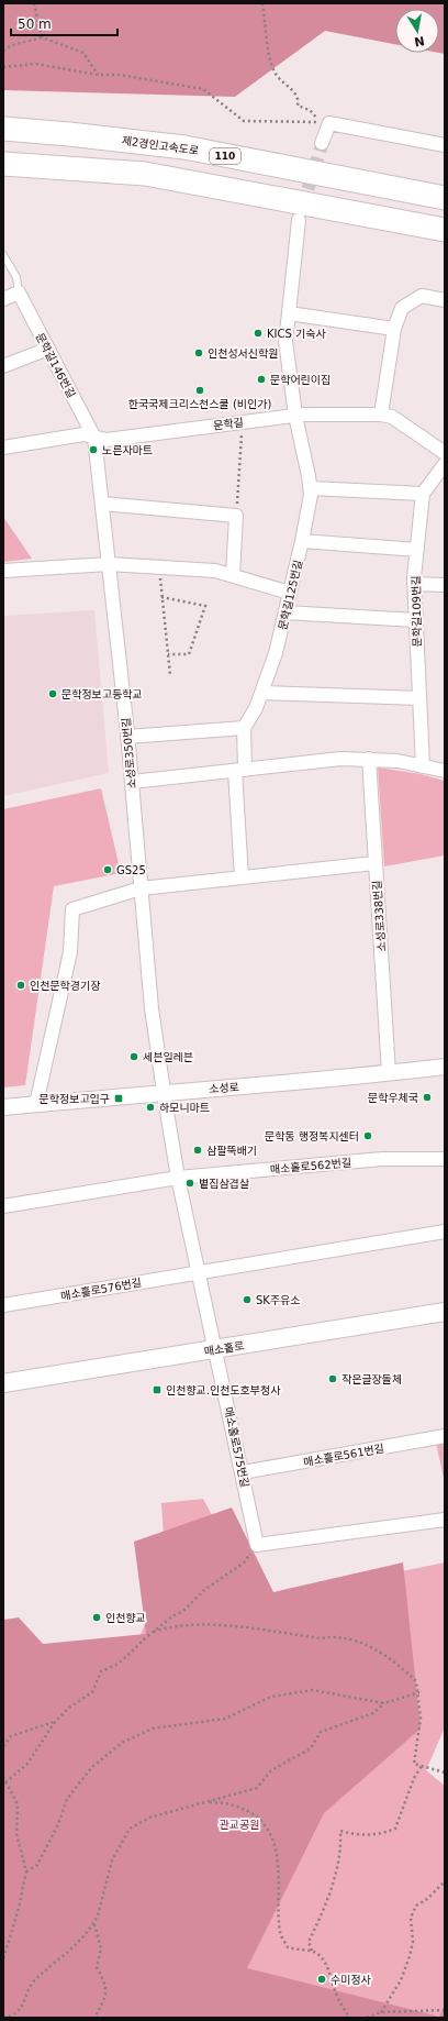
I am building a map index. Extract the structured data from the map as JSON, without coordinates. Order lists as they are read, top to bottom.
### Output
{
  "streets": {
    "highway": ["제2경인고속도로", "110"],
    "main road": ["매소홀로"],
    "street": [
      "문학길146번길",
      "문학길",
      "문학길125번길",
      "문학길109번길",
      "소성로350번길",
      "소성로338번길",
      "소성로",
      "매소홀로562번길",
      "매소홀로576번길",
      "매소홀로575번길",
      "매소홀로561번길"
    ]
  },
  "crossings": [
    ["문학길146번길", "문학길"],
    ["문학길146번길", "소성로350번길"],
    ["문학길", "문학길125번길"],
    ["문학길", "소성로350번길"],
    ["소성로350번길", "소성로"],
    ["소성로338번길", "소성로"],
    ["매소홀로", "매소홀로575번길"],
    ["매소홀로575번길", "매소홀로561번길"]
  ],
  "parks": ["관교공원"],
  "places": {
    "other": [
      "KICS 기숙사",
      "인천성서신학원",
      "문학어린이집",
      "한국국제크리스천스쿨 (비인가)",
      "노른자마트",
      "문학정보고등학교",
      "GS25",
      "인천문학경기장",
      "세븐일레븐",
      "문학우체국",
      "하모니마트",
      "문학동 행정복지센터",
      "삼팔뚝배기",
      "볕집삼겹살",
      "SK주유소",
      "작은글장돌체",
      "인천향교",
      "수미정사"
    ],
    "transit": ["문학정보고입구", "인천향교.인천도호부청사"]
  },
  "scale_bar": "50 m",
  "north": "bottom"
}
